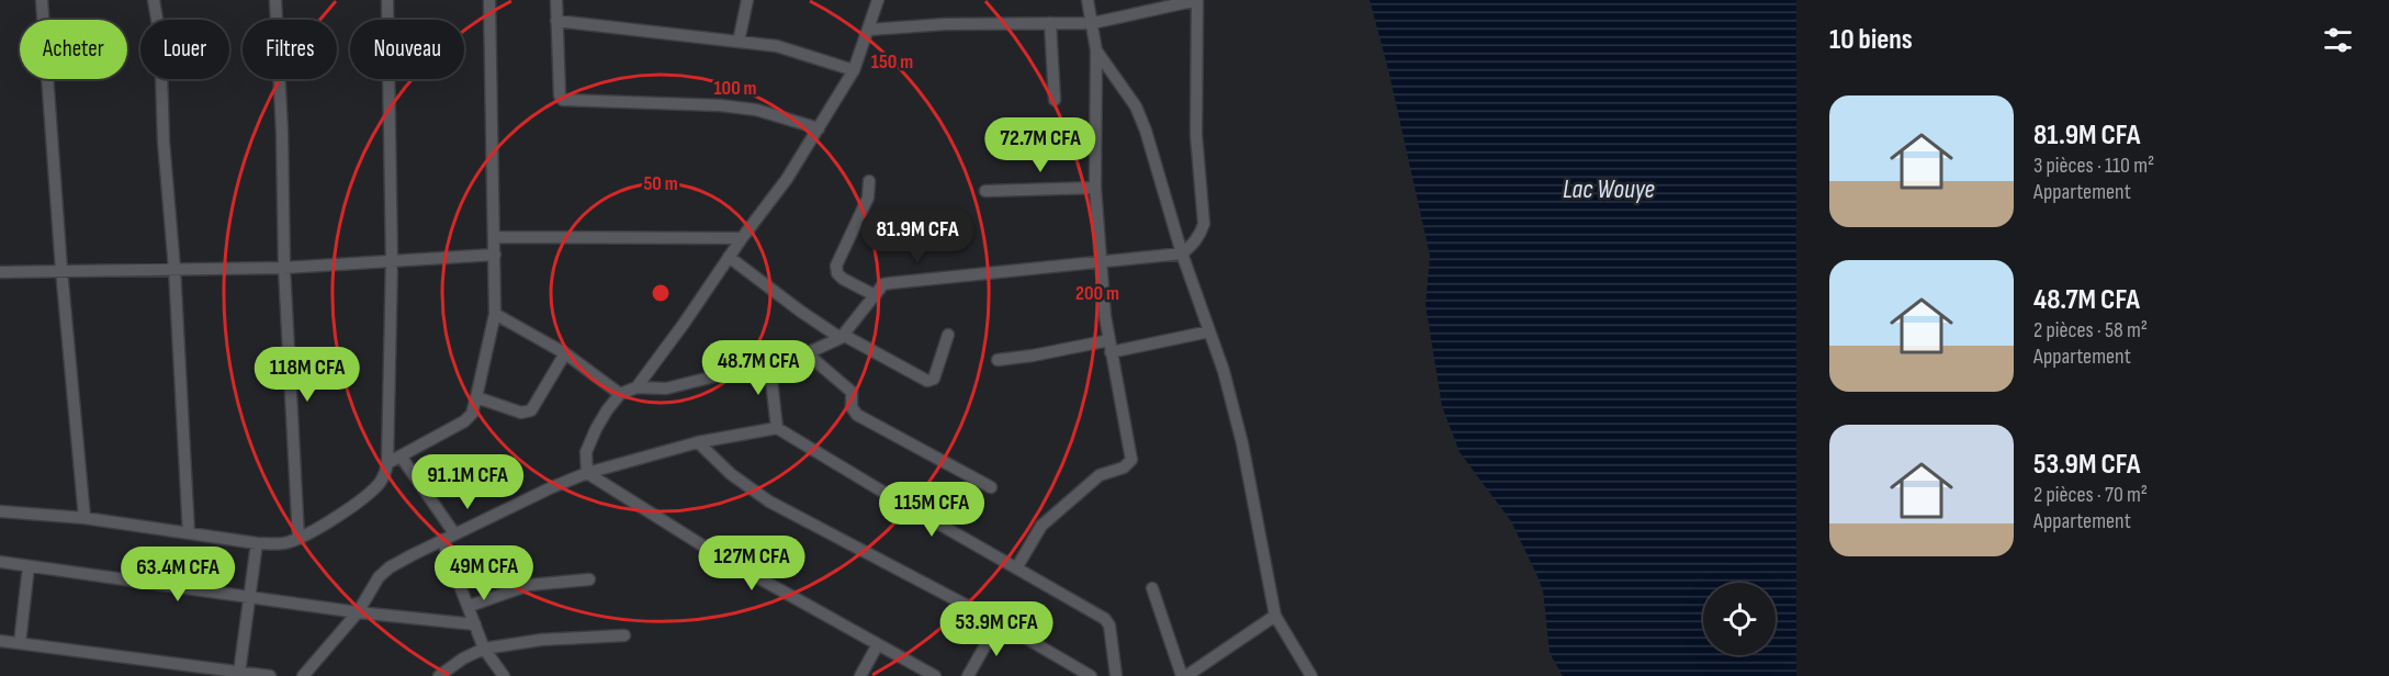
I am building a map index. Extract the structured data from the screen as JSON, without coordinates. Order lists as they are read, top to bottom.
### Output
{
  "water": ["Lac Wouye"],
  "page": {
    "heading": "10 biens",
    "chip": [
      "Acheter",
      "Louer",
      "Filtres",
      "Nouveau"
    ],
    "list": [
      {
        "name": "81.9M CFA",
        "note": "3 pièces · 110 m² · Appartement"
      },
      {
        "name": "48.7M CFA",
        "note": "2 pièces · 58 m² · Appartement"
      },
      {
        "name": "53.9M CFA",
        "note": "2 pièces · 70 m² · Appartement"
      }
    ],
    "price": [
      "72.7M CFA",
      "81.9M CFA",
      "48.7M CFA",
      "118M CFA",
      "91.1M CFA",
      "115M CFA",
      "127M CFA",
      "49M CFA",
      "63.4M CFA",
      "53.9M CFA"
    ]
  },
  "rings": [
    "150 m",
    "100 m",
    "50 m",
    "200 m"
  ]
}
